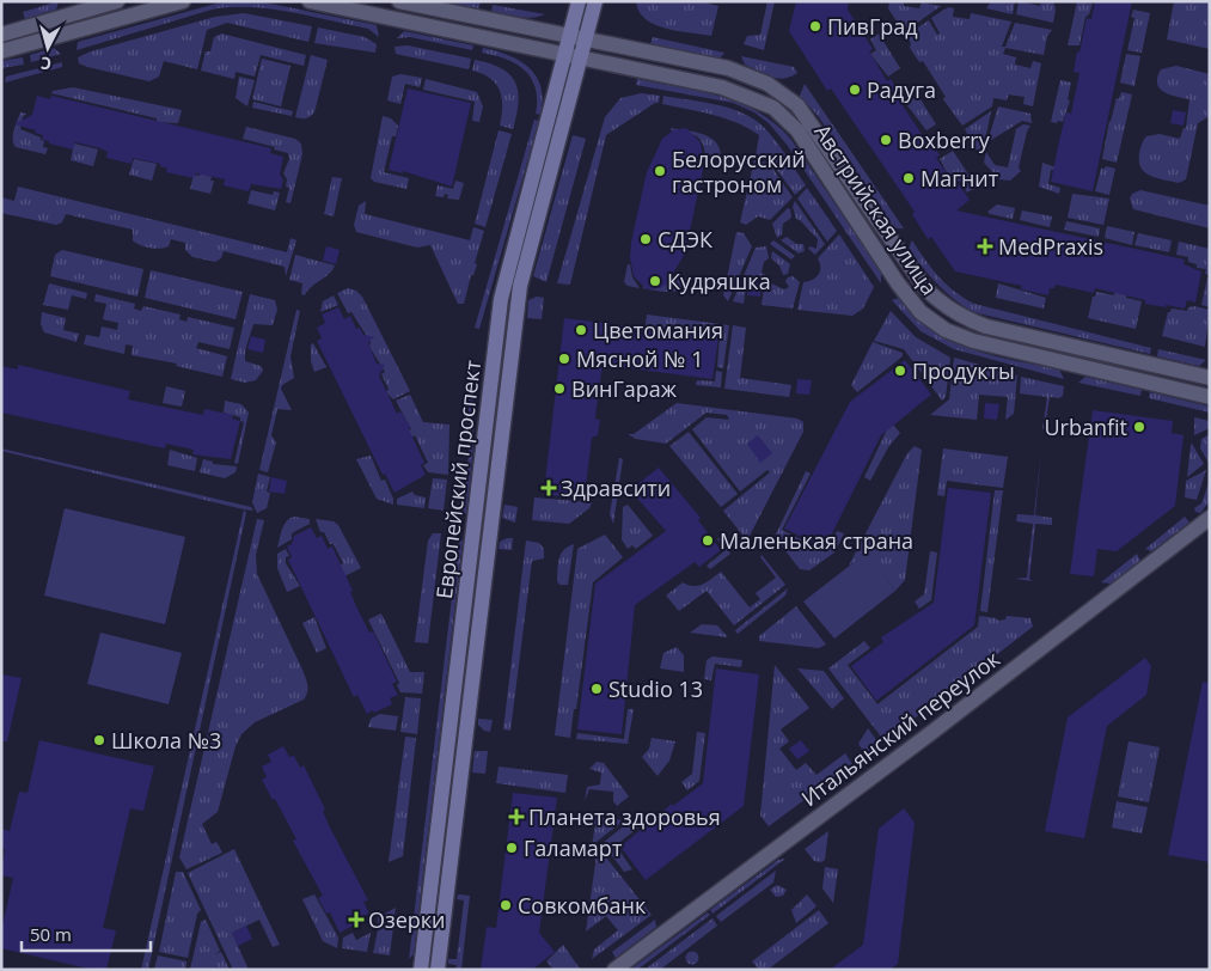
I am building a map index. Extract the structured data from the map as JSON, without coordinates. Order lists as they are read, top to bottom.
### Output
{
  "streets": {
    "street": ["Австрийская улица", "Европейский проспект", "Итальянский переулок"]
  },
  "crossings": [
    ["Австрийская улица", "Европейский проспект"]
  ],
  "places": {
    "other": [
      "ПивГрад",
      "Радуга",
      "Boxberry",
      "Белорусский гастроном",
      "Магнит",
      "СДЭК",
      "Кудряшка",
      "Цветомания",
      "Мясной № 1",
      "Продукты",
      "ВинГараж",
      "Urbanfit",
      "Маленькая страна",
      "Studio 13",
      "Школа №3",
      "Галамарт",
      "Совкомбанк"
    ],
    "health": [
      "MedPraxis",
      "Здравсити",
      "Планета здоровья",
      "Озерки"
    ]
  },
  "scale_bar": "50 m",
  "north": "bottom"
}
